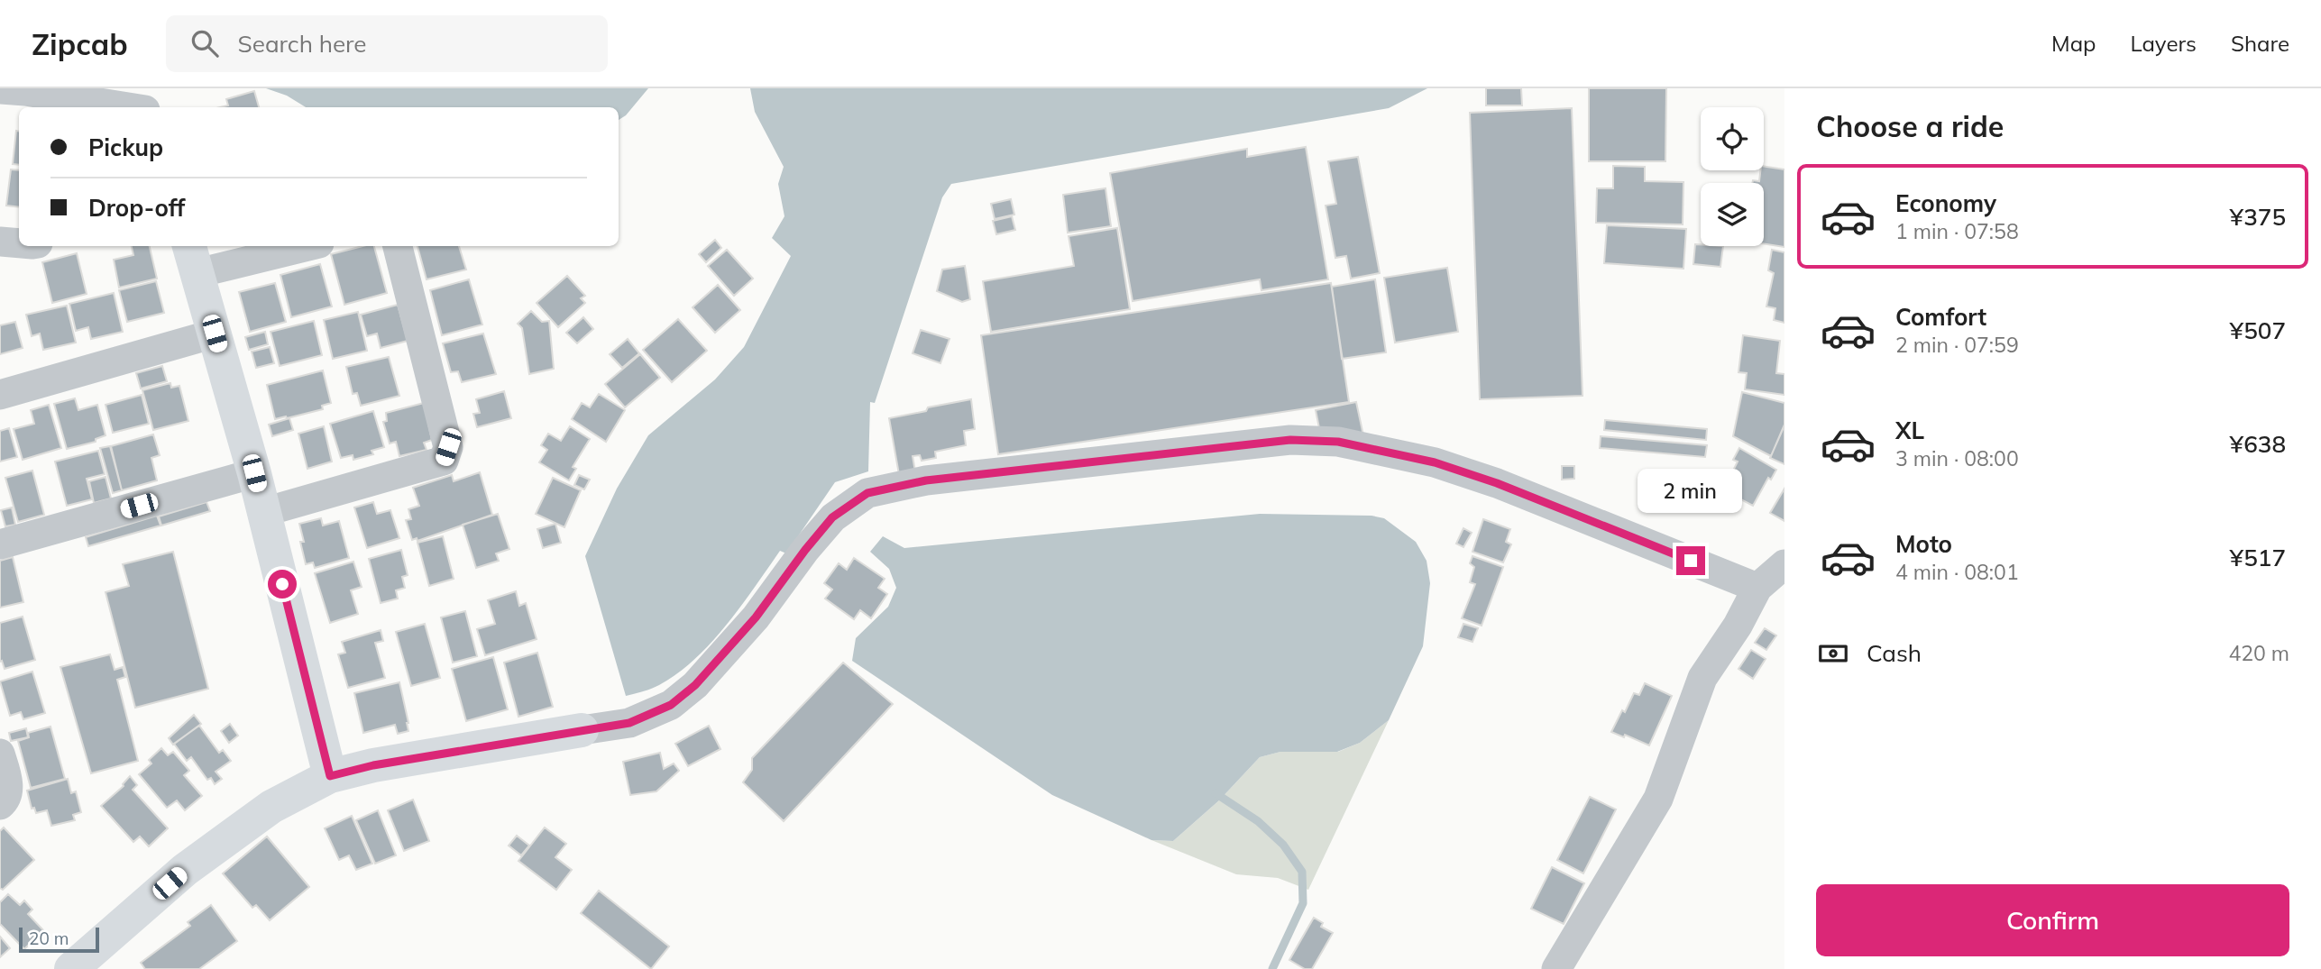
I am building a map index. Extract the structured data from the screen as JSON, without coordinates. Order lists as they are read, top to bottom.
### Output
{
  "scale_bar": "20 m",
  "page": {
    "header": "Zipcab",
    "search": "Search here",
    "nav": ["Map", "Layers", "Share"],
    "heading": "Choose a ride",
    "banner": ["Pickup", "Drop-off"],
    "list": [
      {
        "name": "Economy",
        "note": "1 min · 07:58",
        "value": "¥375"
      },
      {
        "name": "Comfort",
        "note": "2 min · 07:59",
        "value": "¥507"
      },
      {
        "name": "XL",
        "note": "3 min · 08:00",
        "value": "¥638"
      },
      {
        "name": "Moto",
        "note": "4 min · 08:01",
        "value": "¥517"
      }
    ],
    "bubble": "2 min",
    "pay": ["Cash", "420 m"],
    "buttons": "Confirm",
    "scale": "20 m"
  }
}
